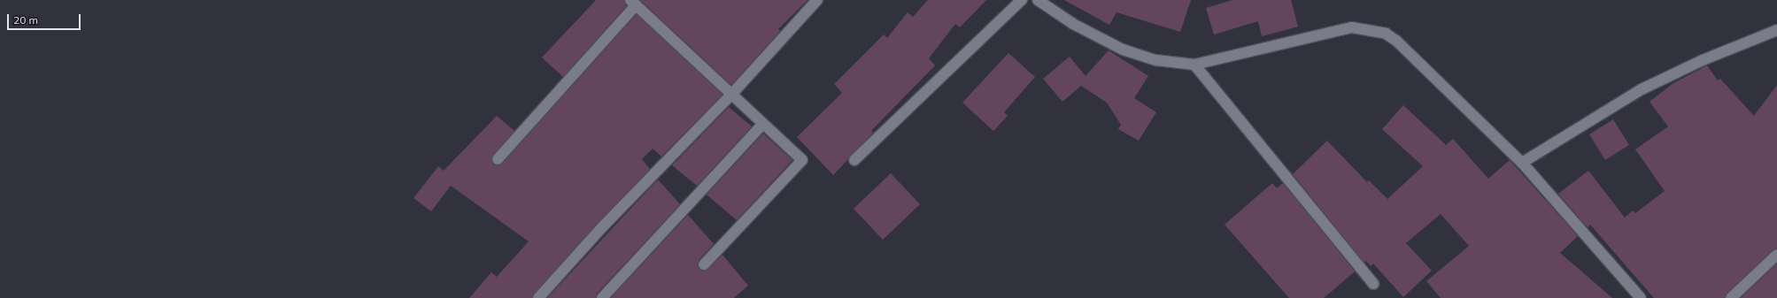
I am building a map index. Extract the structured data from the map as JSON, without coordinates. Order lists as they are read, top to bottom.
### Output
{
  "scale_bar": "20 m"
}
